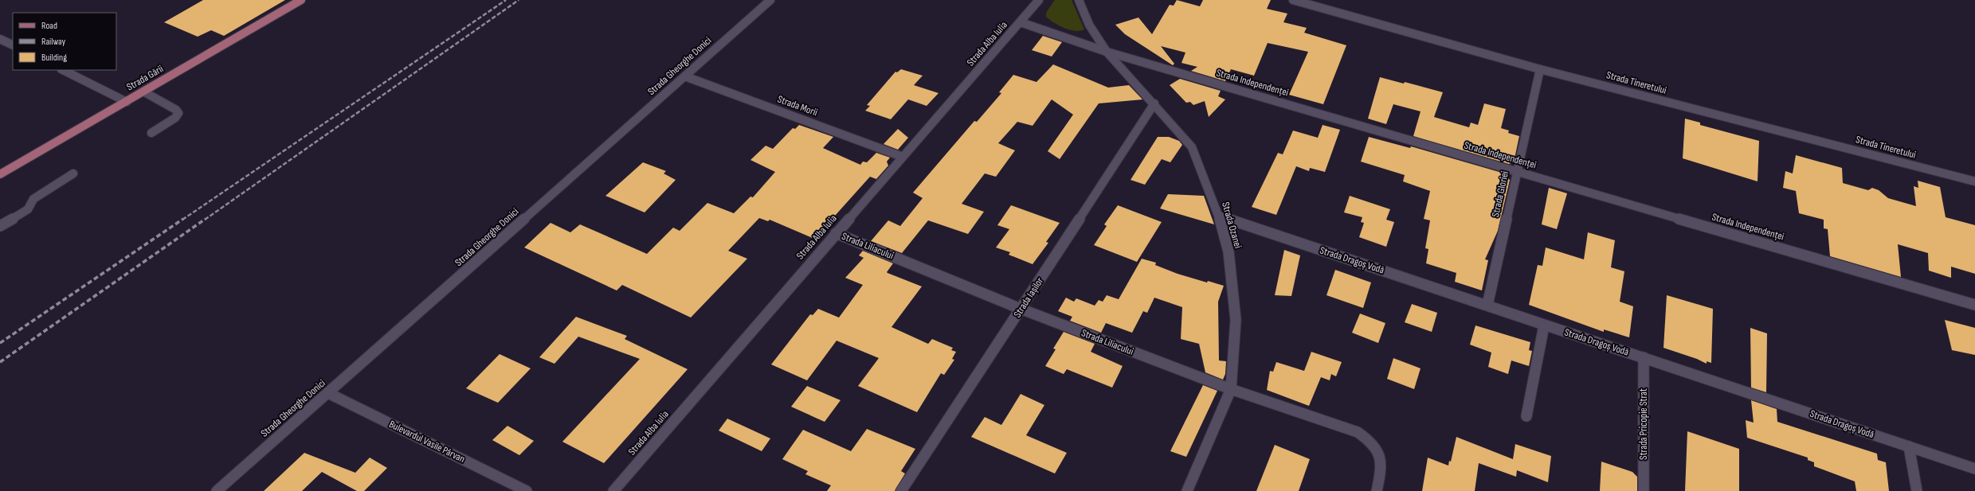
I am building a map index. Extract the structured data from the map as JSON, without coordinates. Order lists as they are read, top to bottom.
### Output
{
  "streets": {
    "main road": ["Strada Gării"],
    "street": [
      "Strada Alba Iulia",
      "Strada Gheorghe Donici",
      "Strada Independenței",
      "Strada Tineretului",
      "Strada Morii",
      "Strada Gloriei",
      "Strada Ozanei",
      "Strada Liliacului",
      "Strada Dragoș Vodă",
      "Strada Iașilor",
      "Strada Pricopie Strat",
      "Bulevardul Vasile Pârvan"
    ]
  },
  "crossings": [
    ["Strada Alba Iulia", "Strada Independenței"],
    ["Strada Alba Iulia", "Strada Morii"],
    ["Strada Alba Iulia", "Strada Liliacului"],
    ["Strada Gheorghe Donici", "Strada Morii"],
    ["Strada Gheorghe Donici", "Bulevardul Vasile Pârvan"],
    ["Strada Independenței", "Strada Gloriei"],
    ["Strada Independenței", "Strada Ozanei"],
    ["Strada Tineretului", "Strada Gloriei"],
    ["Strada Gloriei", "Strada Dragoș Vodă"],
    ["Strada Ozanei", "Strada Liliacului"],
    ["Strada Ozanei", "Strada Dragoș Vodă"],
    ["Strada Ozanei", "Strada Iașilor"],
    ["Strada Liliacului", "Strada Iașilor"],
    ["Strada Dragoș Vodă", "Strada Pricopie Strat"]
  ],
  "legend": ["Road", "Railway", "Building"]
}
